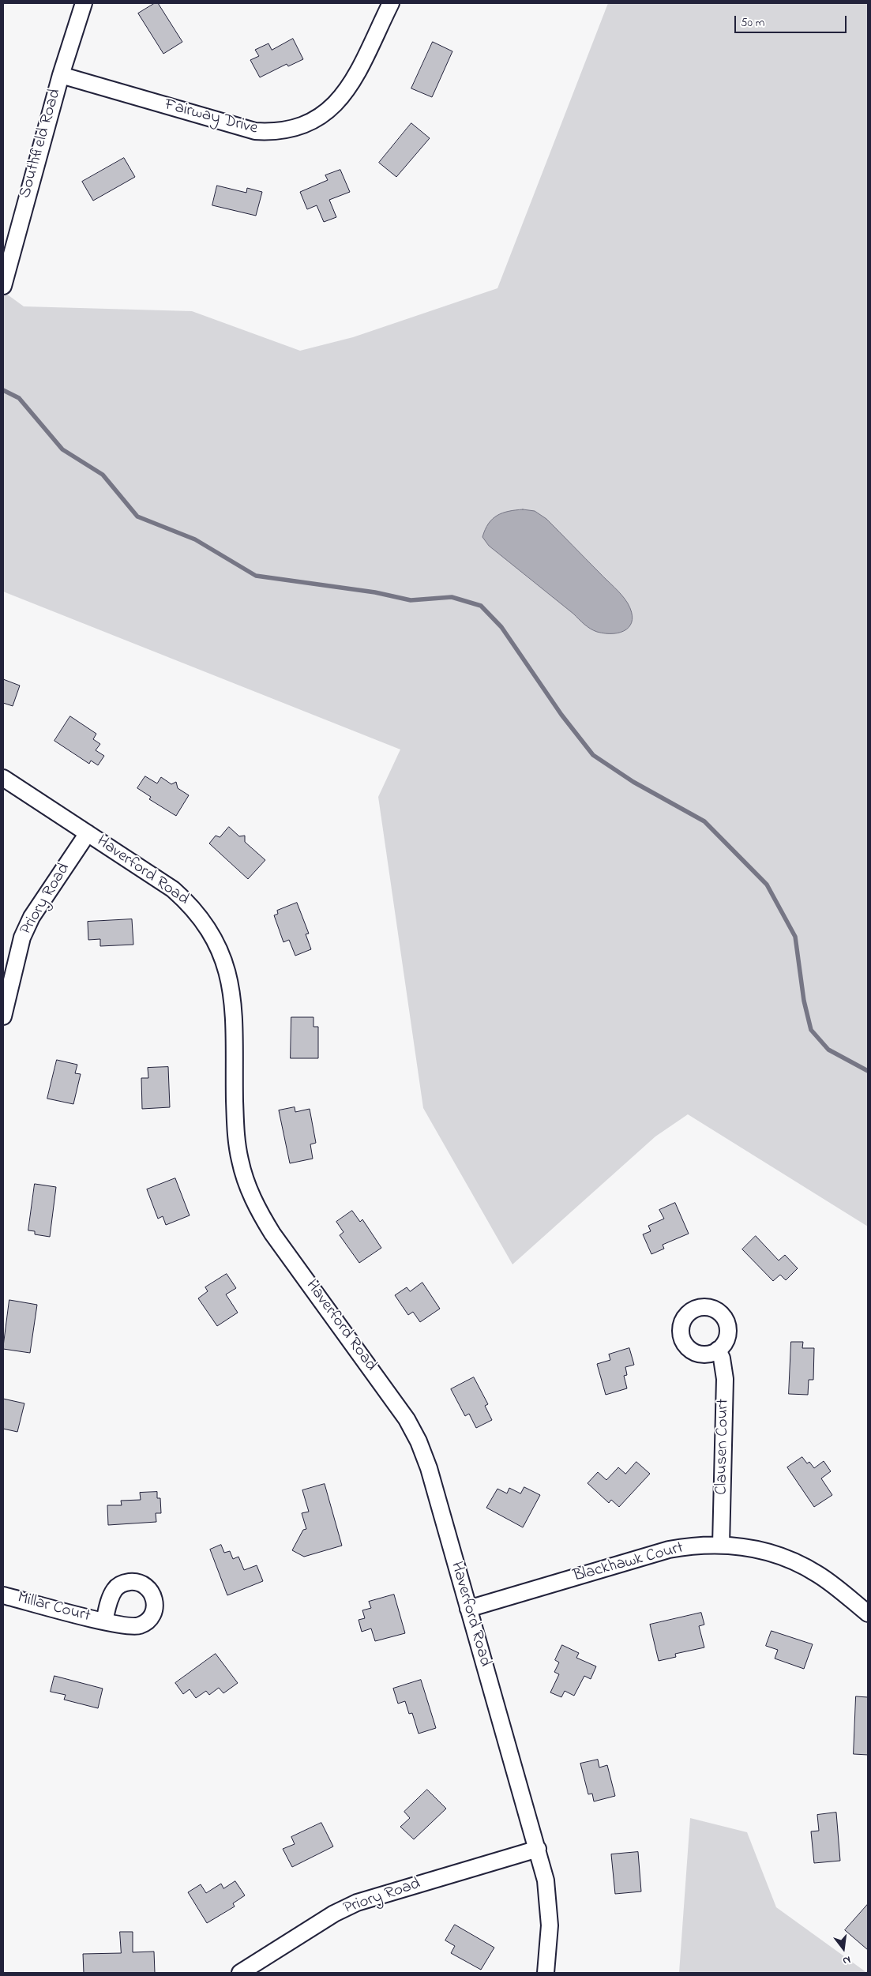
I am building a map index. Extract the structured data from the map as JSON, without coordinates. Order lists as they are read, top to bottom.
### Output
{
  "streets": {
    "street": [
      "Fairway Drive",
      "Southfield Road",
      "Haverford Road",
      "Priory Road",
      "Clausen Court",
      "Blackhawk Court",
      "Millar Court"
    ]
  },
  "crossings": [
    ["Fairway Drive", "Southfield Road"],
    ["Haverford Road", "Priory Road"],
    ["Haverford Road", "Blackhawk Court"],
    ["Clausen Court", "Blackhawk Court"]
  ],
  "scale_bar": "50 m",
  "north": "bottom"
}
